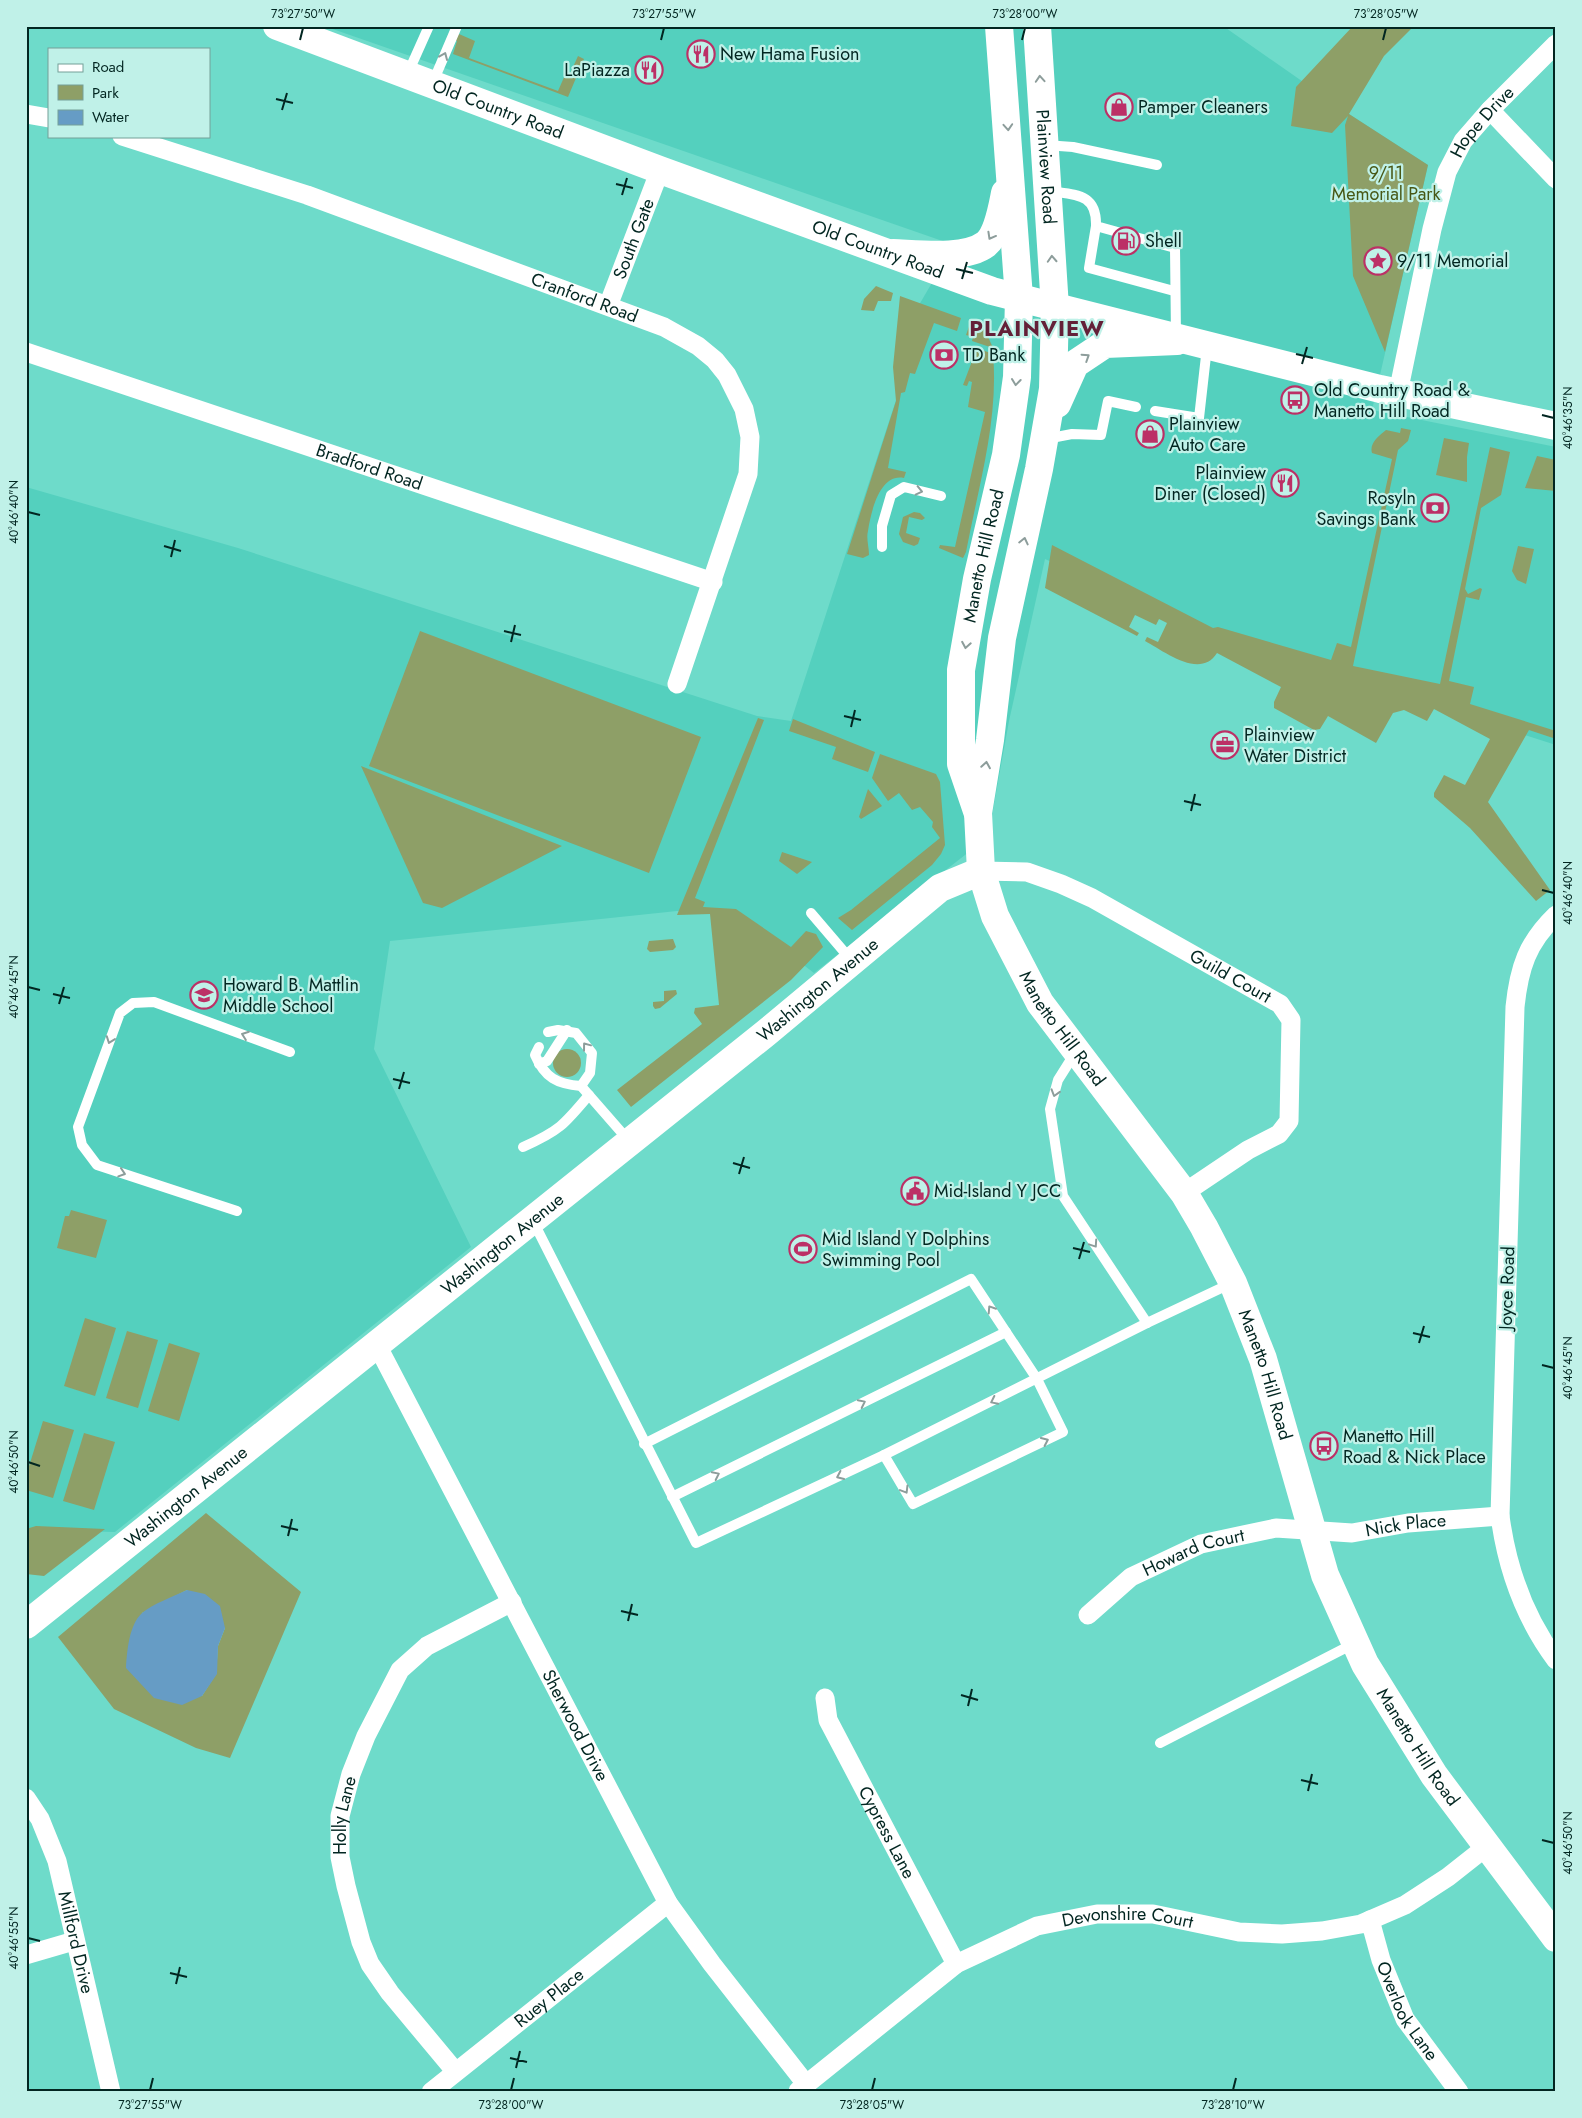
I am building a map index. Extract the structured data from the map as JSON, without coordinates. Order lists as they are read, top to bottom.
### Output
{
  "streets": {
    "main road": [
      "Old Country Road",
      "Plainview Road",
      "Manetto Hill Road",
      "Washington Avenue"
    ],
    "street": [
      "Hope Drive",
      "South Gate",
      "Cranford Road",
      "Bradford Road",
      "Guild Court",
      "Joyce Road",
      "Nick Place",
      "Howard Court",
      "Sherwood Drive",
      "Holly Lane",
      "Cypress Lane",
      "Devonshire Court",
      "Millford Drive",
      "Ruey Place",
      "Overlook Lane"
    ]
  },
  "crossings": [
    ["Old Country Road", "Hope Drive"],
    ["Old Country Road", "Plainview Road"],
    ["Old Country Road", "South Gate"],
    ["Old Country Road", "Manetto Hill Road"],
    ["Plainview Road", "Manetto Hill Road"],
    ["South Gate", "Cranford Road"],
    ["Cranford Road", "Bradford Road"],
    ["Manetto Hill Road", "Guild Court"],
    ["Manetto Hill Road", "Washington Avenue"],
    ["Manetto Hill Road", "Nick Place"],
    ["Manetto Hill Road", "Howard Court"],
    ["Manetto Hill Road", "Devonshire Court"],
    ["Guild Court", "Washington Avenue"],
    ["Washington Avenue", "Sherwood Drive"],
    ["Joyce Road", "Nick Place"],
    ["Nick Place", "Howard Court"],
    ["Sherwood Drive", "Holly Lane"],
    ["Sherwood Drive", "Devonshire Court"],
    ["Sherwood Drive", "Ruey Place"],
    ["Holly Lane", "Ruey Place"],
    ["Cypress Lane", "Devonshire Court"],
    ["Devonshire Court", "Overlook Lane"]
  ],
  "districts": ["PLAINVIEW"],
  "parks": ["9/11 Memorial Park"],
  "places": {
    "restaurant": ["New Hama Fusion", "LaPiazza", "Plainview Diner (Closed)"],
    "shop": ["Pamper Cleaners", "Plainview Auto Care"],
    "fuel station": ["Shell"],
    "place": ["9/11 Memorial"],
    "bank": ["TD Bank", "Rosyln Savings Bank"],
    "bus stop": ["Old Country Road & Manetto Hill Road", "Manetto Hill Road & Nick Place"],
    "office": ["Plainview Water District"],
    "school or university": ["Howard B. Mattlin Middle School"],
    "public building": ["Mid-Island Y JCC"],
    "sports": ["Mid Island Y Dolphins Swimming Pool"]
  },
  "legend": ["Road", "Park", "Water"],
  "coordinates": [
    "73°27'50\"W",
    "73°27'55\"W",
    "73°28'00\"W",
    "73°28'05\"W",
    "40°46'35\"N",
    "40°46'40\"N",
    "40°46'45\"N",
    "40°46'50\"N",
    "40°46'55\"N",
    "73°28'10\"W"
  ]
}
